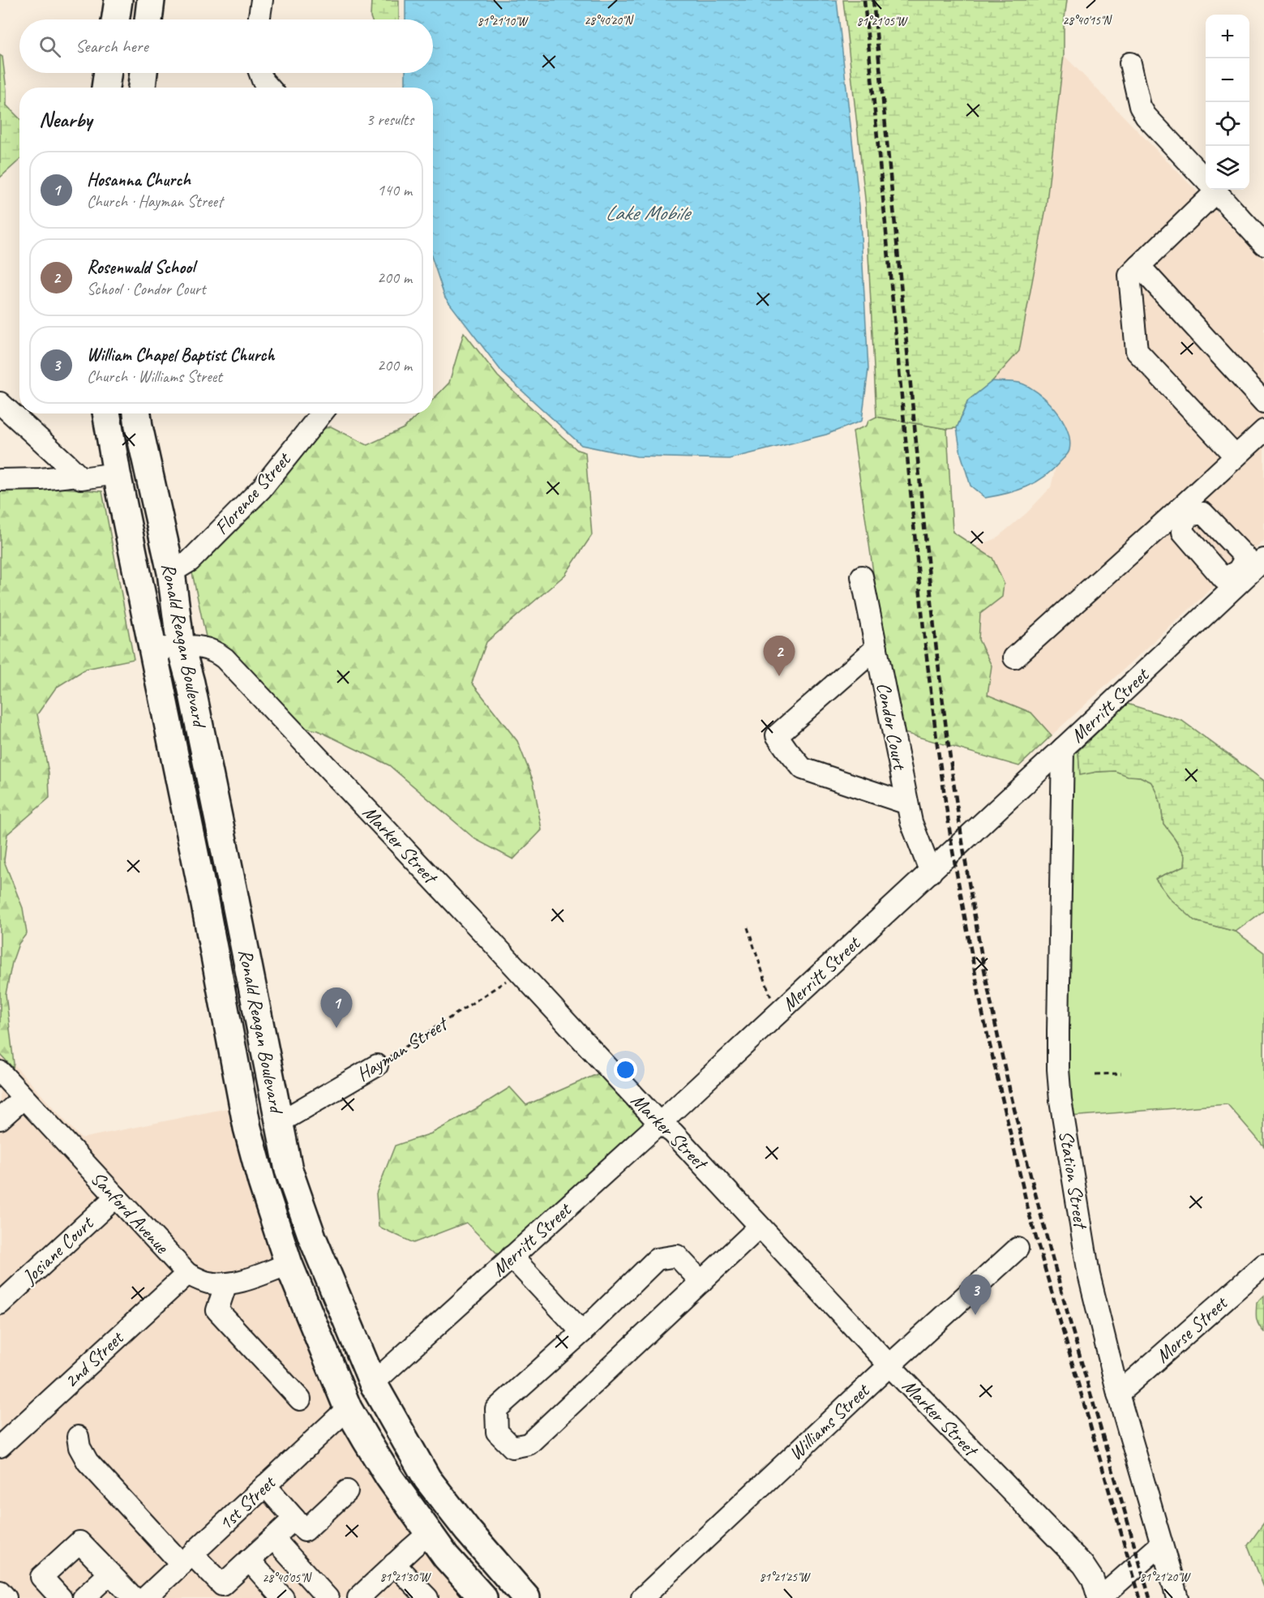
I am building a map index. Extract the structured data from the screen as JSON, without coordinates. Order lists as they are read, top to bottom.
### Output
{
  "streets": {
    "main road": ["Ronald Reagan Boulevard"],
    "street": [
      "Florence Street",
      "Merritt Street",
      "Condor Court",
      "Marker Street",
      "Hayman Street",
      "Station Street",
      "Sanford Avenue",
      "Josiane Court",
      "Morse Street",
      "2nd Street",
      "Williams Street",
      "1st Street"
    ]
  },
  "crossings": [
    ["Florence Street", "Ronald Reagan Boulevard"],
    ["Ronald Reagan Boulevard", "Merritt Street"],
    ["Ronald Reagan Boulevard", "Marker Street"],
    ["Ronald Reagan Boulevard", "Hayman Street"],
    ["Ronald Reagan Boulevard", "Sanford Avenue"],
    ["Ronald Reagan Boulevard", "1st Street"],
    ["Merritt Street", "Condor Court"],
    ["Merritt Street", "Marker Street"],
    ["Merritt Street", "Station Street"],
    ["Marker Street", "Hayman Street"],
    ["Marker Street", "Williams Street"],
    ["Station Street", "Morse Street"],
    ["Sanford Avenue", "Josiane Court"],
    ["Sanford Avenue", "2nd Street"]
  ],
  "water": ["Lake Mobile"],
  "page": {
    "map_buttons": ["+", "−"],
    "search": "Search here",
    "heading": ["Nearby", "3 results"],
    "list": [
      {
        "mark": "1",
        "name": "Hosanna Church",
        "note": "Church · Hayman Street",
        "value": "140 m"
      },
      {
        "mark": "2",
        "name": "Rosenwald School",
        "note": "School · Condor Court",
        "value": "200 m"
      },
      {
        "mark": "3",
        "name": "William Chapel Baptist Church",
        "note": "Church · Williams Street",
        "value": "200 m"
      }
    ],
    "pins": ["2", "1", "3"]
  },
  "coordinates": [
    "28°40'20\"N",
    "28°40'15\"N",
    "81°21'10\"W",
    "81°21'05\"W",
    "81°21'30\"W",
    "81°21'25\"W",
    "81°21'20\"W",
    "28°40'05\"N"
  ]
}
